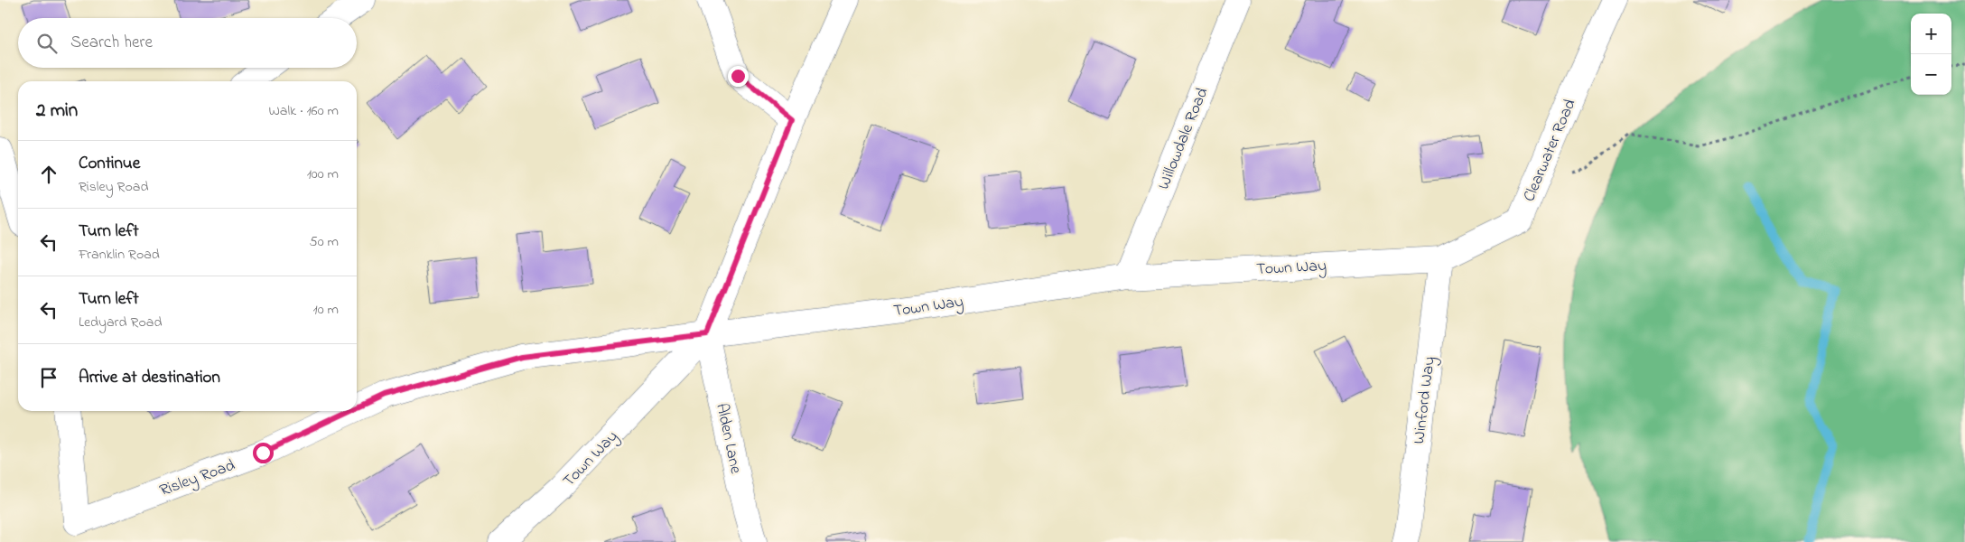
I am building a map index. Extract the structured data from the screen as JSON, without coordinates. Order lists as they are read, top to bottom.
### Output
{
  "streets": {
    "street": [
      "Willowdale Road",
      "Clearwater Road",
      "Town Way",
      "Winford Way",
      "Alden Lane",
      "Risley Road"
    ]
  },
  "crossings": [
    ["Willowdale Road", "Town Way"],
    ["Clearwater Road", "Town Way"],
    ["Clearwater Road", "Winford Way"],
    ["Town Way", "Winford Way"],
    ["Town Way", "Alden Lane"],
    ["Town Way", "Risley Road"],
    ["Alden Lane", "Risley Road"]
  ],
  "page": {
    "map_buttons": ["+", "−"],
    "search": "Search here",
    "heading": ["2 min", "Walk · 160 m"],
    "list": [
      ["Continue", "Risley Road", "100 m"],
      ["Turn left", "Franklin Road", "50 m"],
      ["Turn left", "Ledyard Road", "10 m"],
      "Arrive at destination"
    ]
  }
}
